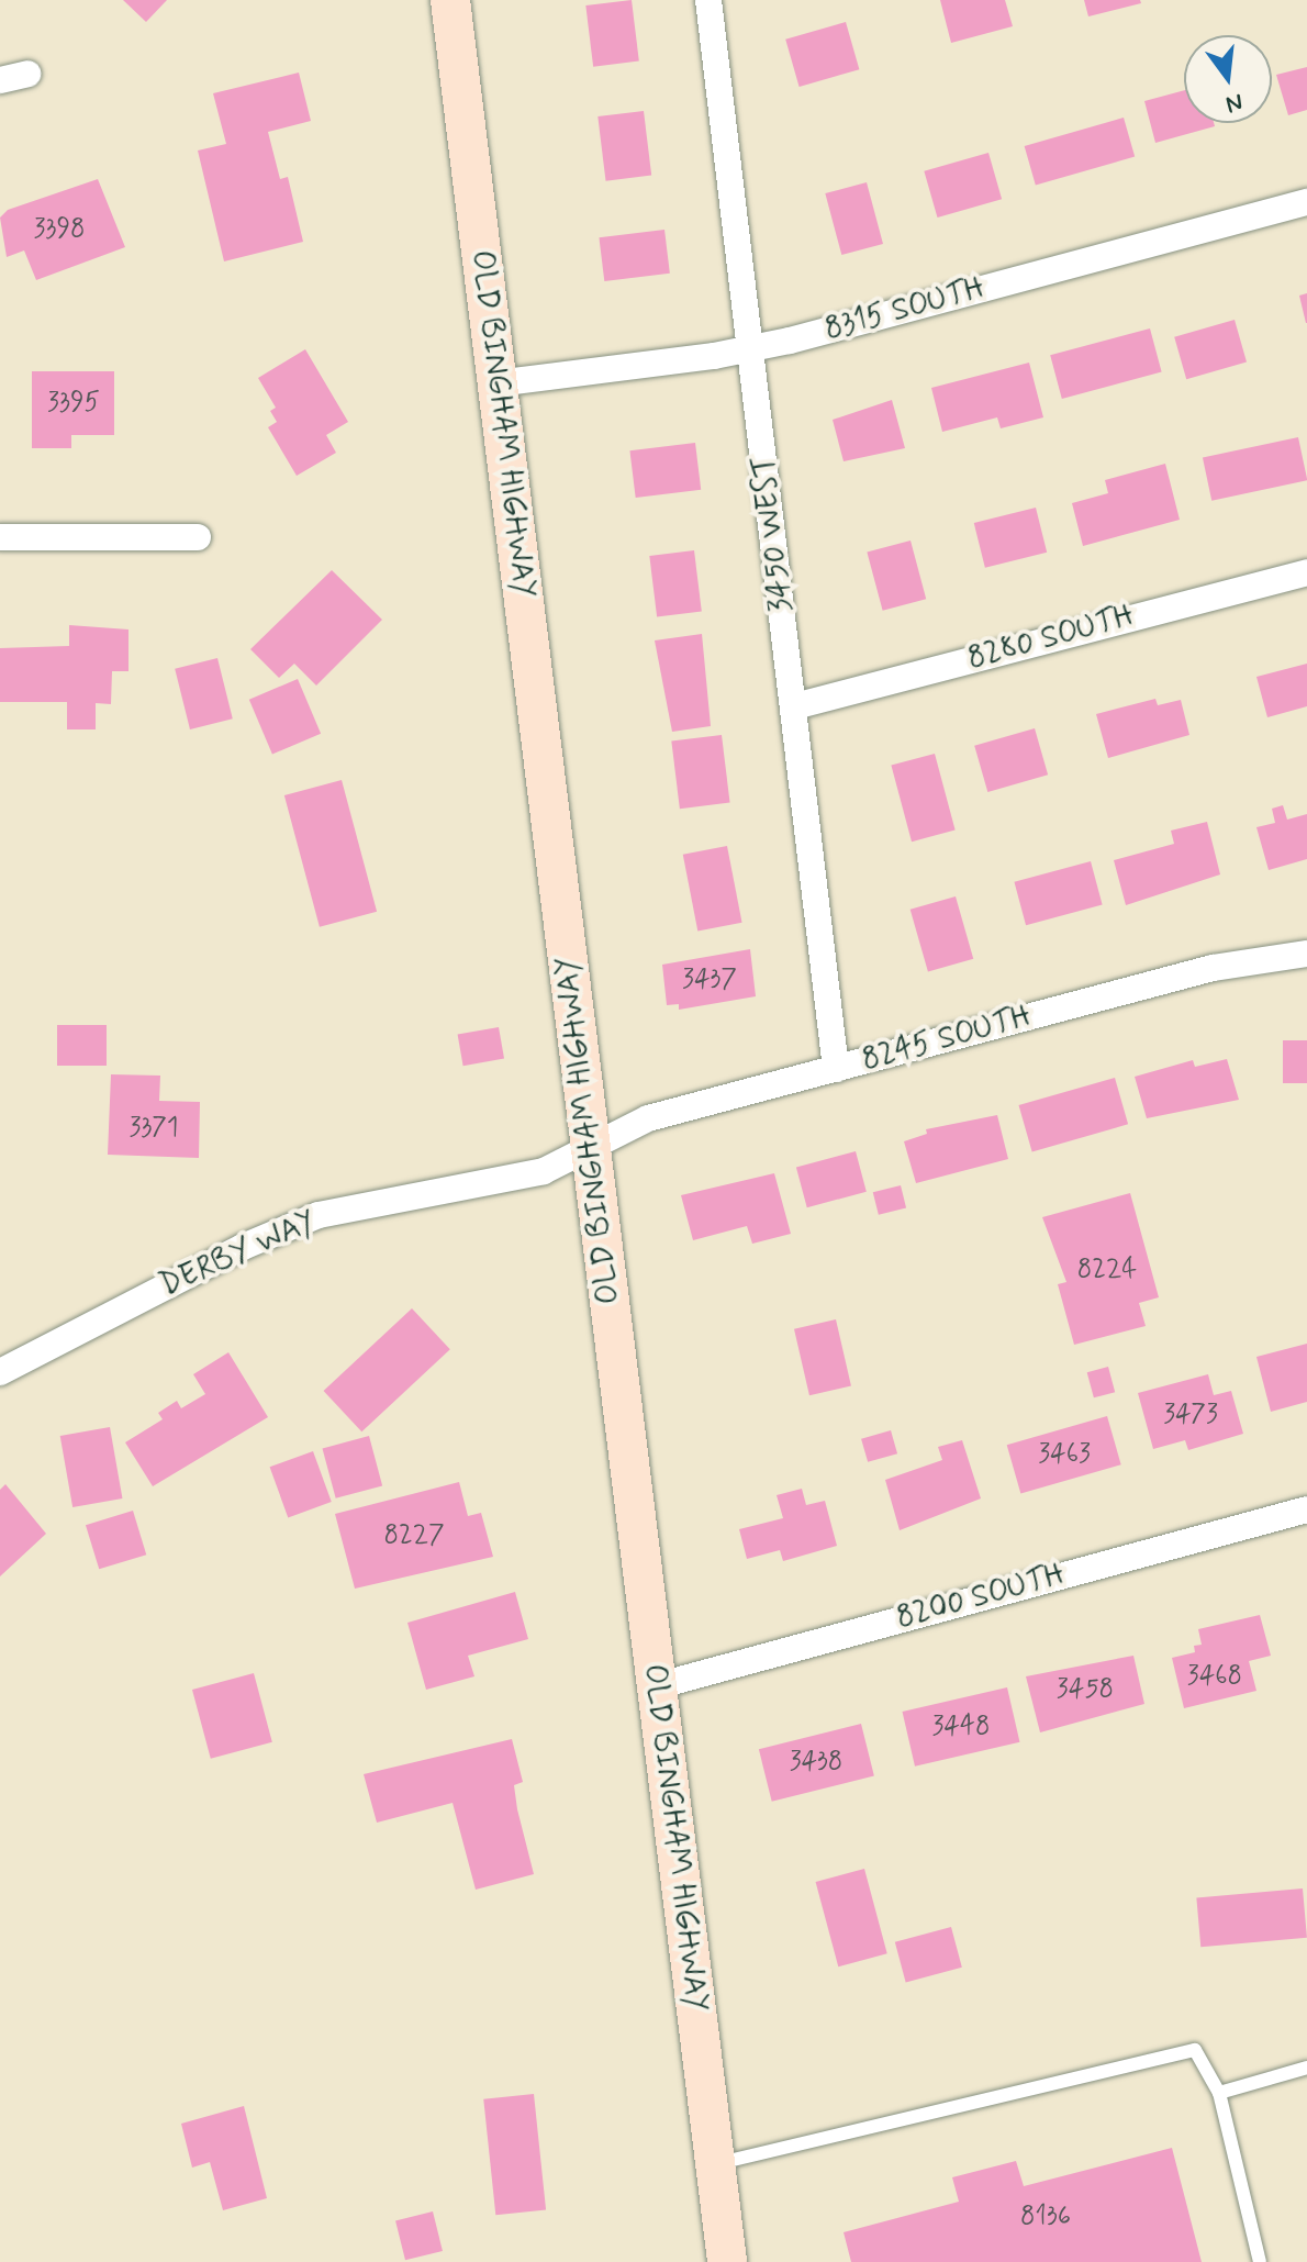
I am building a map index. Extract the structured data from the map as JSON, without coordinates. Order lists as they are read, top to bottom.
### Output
{
  "streets": {
    "street": [
      "8315 SOUTH",
      "OLD BINGHAM HIGHWAY",
      "3450 WEST",
      "8280 SOUTH",
      "8245 SOUTH",
      "DERBY WAY",
      "8200 SOUTH"
    ]
  },
  "crossings": [
    ["8315 SOUTH", "OLD BINGHAM HIGHWAY"],
    ["8315 SOUTH", "3450 WEST"],
    ["OLD BINGHAM HIGHWAY", "8245 SOUTH"],
    ["OLD BINGHAM HIGHWAY", "DERBY WAY"],
    ["OLD BINGHAM HIGHWAY", "8200 SOUTH"],
    ["3450 WEST", "8280 SOUTH"],
    ["3450 WEST", "8245 SOUTH"],
    ["8245 SOUTH", "DERBY WAY"]
  ],
  "house_numbers": [
    "3398",
    "3395",
    "3437",
    "3371",
    "8224",
    "3473",
    "3463",
    "8227",
    "3468",
    "3458",
    "3448",
    "3438",
    "8136"
  ],
  "north": "bottom"
}
